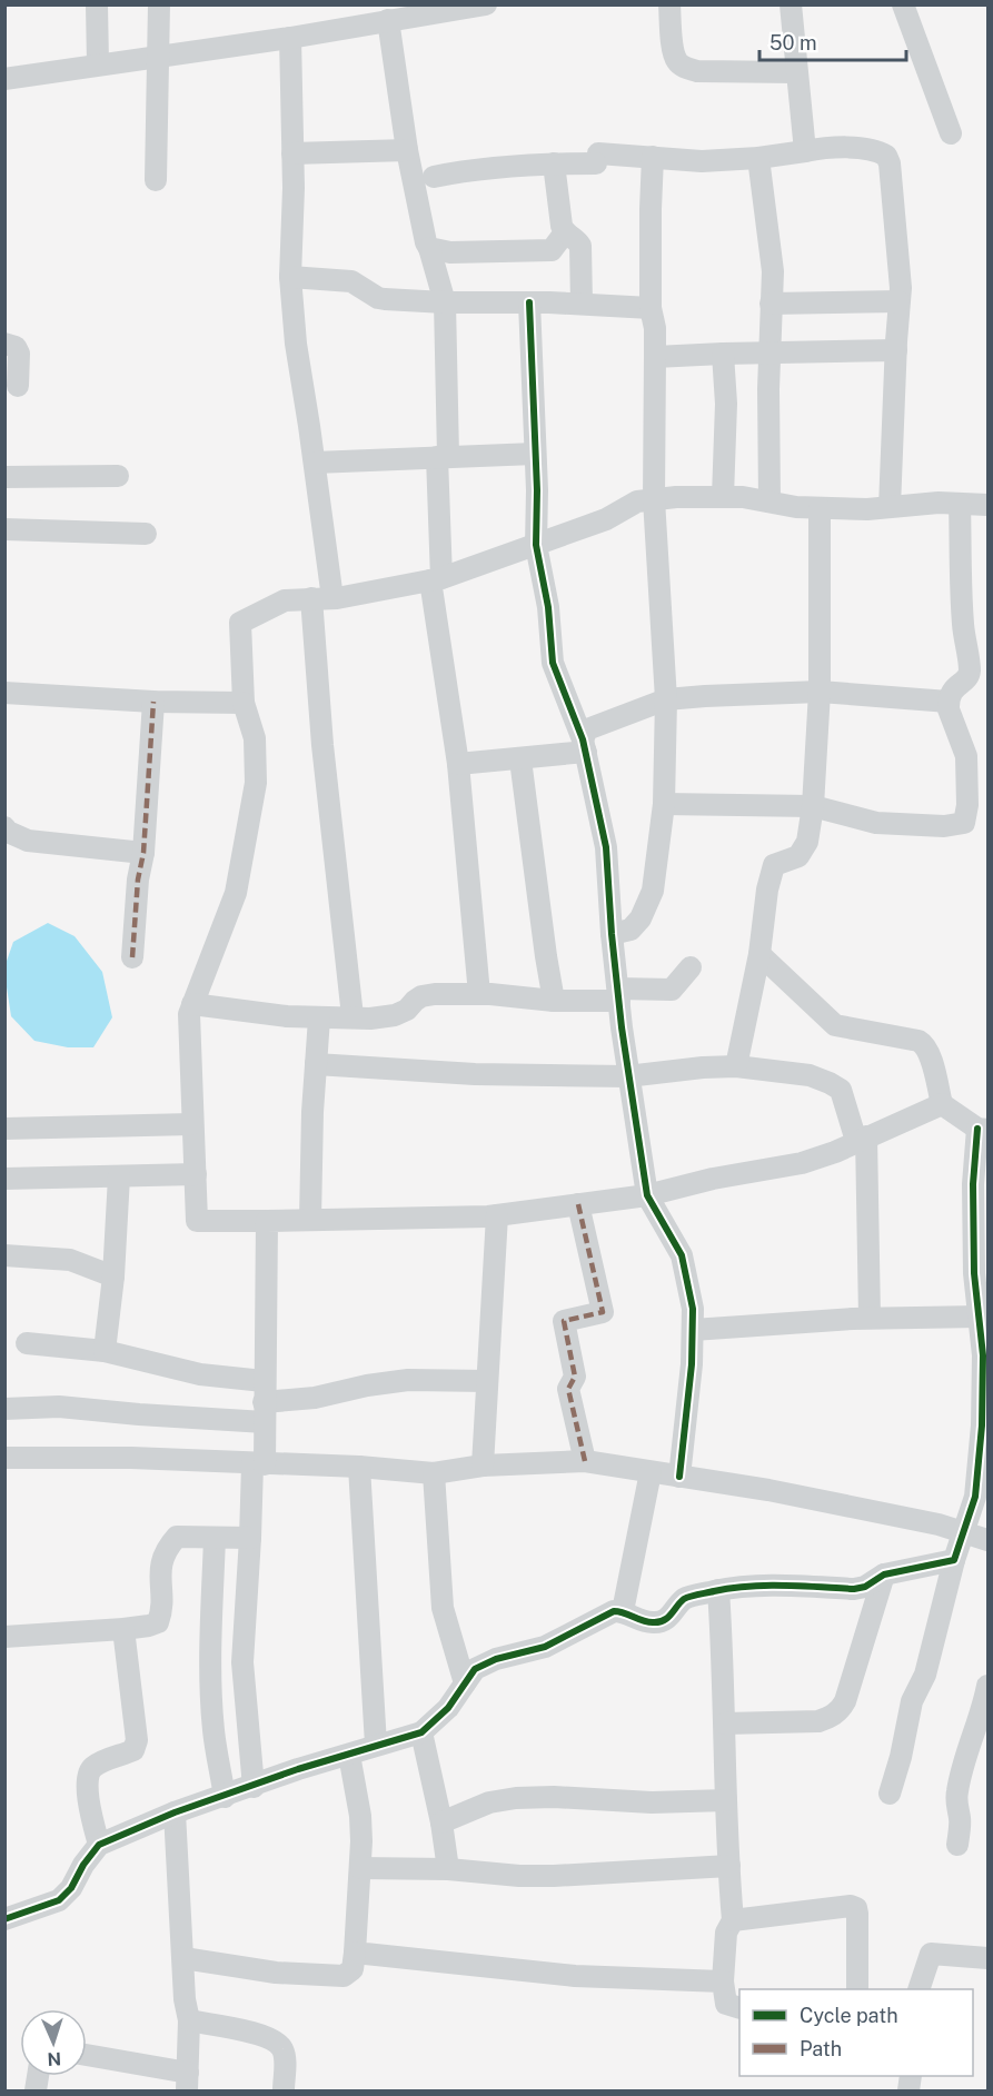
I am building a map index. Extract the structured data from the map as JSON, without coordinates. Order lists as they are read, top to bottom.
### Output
{
  "legend": ["Cycle path", "Path"],
  "scale_bar": "50 m",
  "north": "bottom"
}
